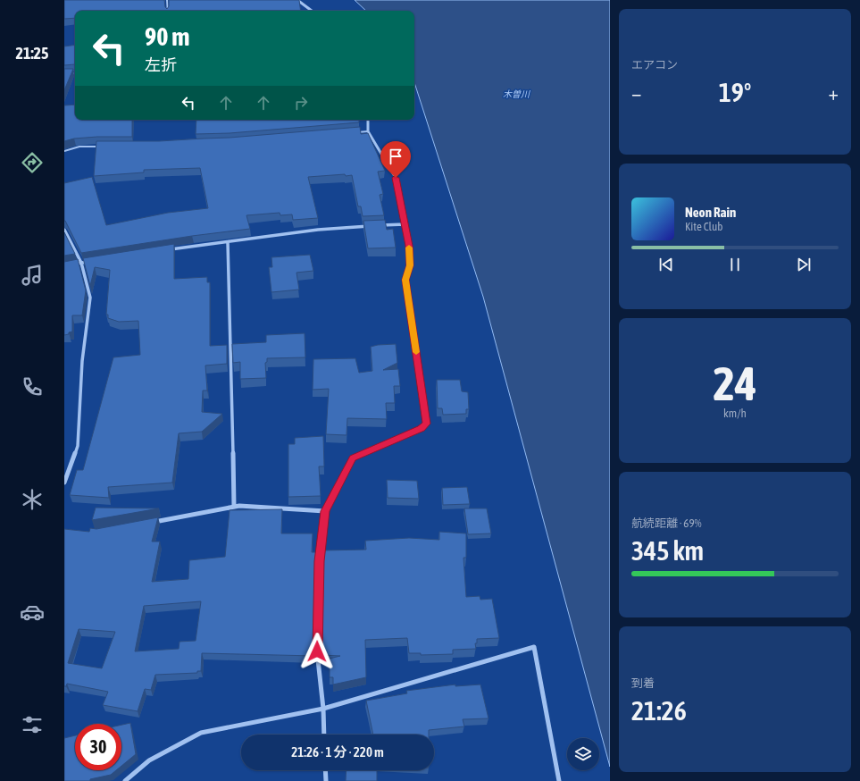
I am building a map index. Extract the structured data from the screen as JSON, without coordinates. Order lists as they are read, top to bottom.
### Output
{
  "water": ["木曽川"],
  "page": {
    "tabs": "21:25",
    "tile": [
      "エアコン",
      ["24", "km/h"],
      ["航続距離 · 69%", "345 km"],
      ["到着", "21:26"]
    ],
    "turn": ["90 m", "左折"],
    "heat": ["−", "19°", "+"],
    "song": ["Neon Rain", "Kite Club"],
    "limit": "30",
    "trip": "21:26 · 1 分 · 220 m"
  }
}
